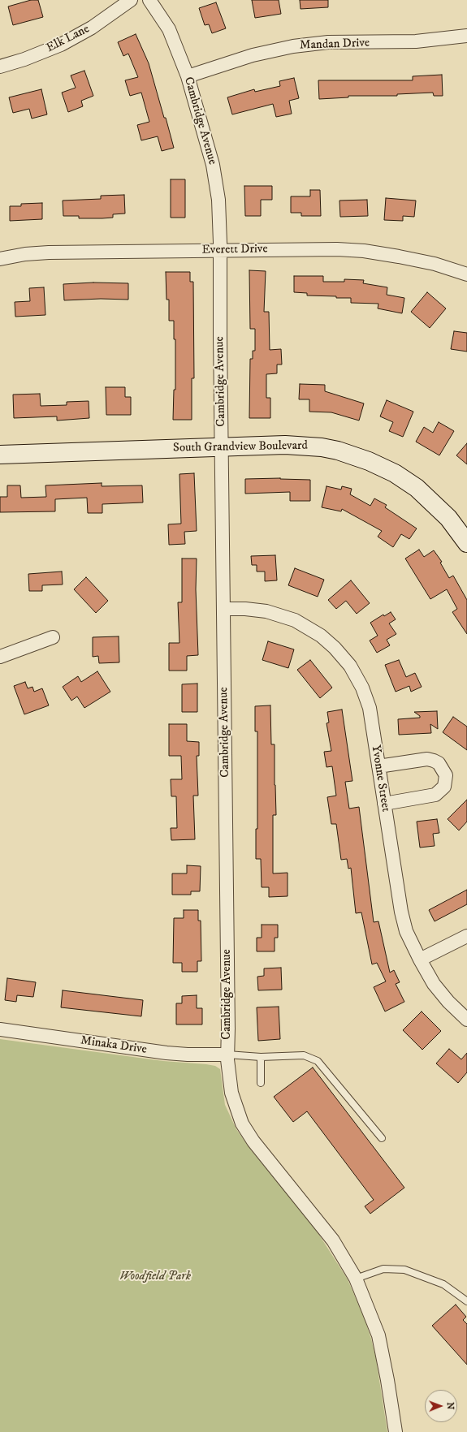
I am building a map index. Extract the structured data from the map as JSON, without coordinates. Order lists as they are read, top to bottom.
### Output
{
  "streets": {
    "street": [
      "Elk Lane",
      "Mandan Drive",
      "Cambridge Avenue",
      "Everett Drive",
      "South Grandview Boulevard",
      "Yvonne Street",
      "Minaka Drive"
    ]
  },
  "crossings": [
    ["Mandan Drive", "Cambridge Avenue"],
    ["Cambridge Avenue", "Everett Drive"],
    ["Cambridge Avenue", "South Grandview Boulevard"],
    ["Cambridge Avenue", "Yvonne Street"],
    ["Cambridge Avenue", "Minaka Drive"]
  ],
  "parks": ["Woodfield Park"],
  "north": "right"
}
